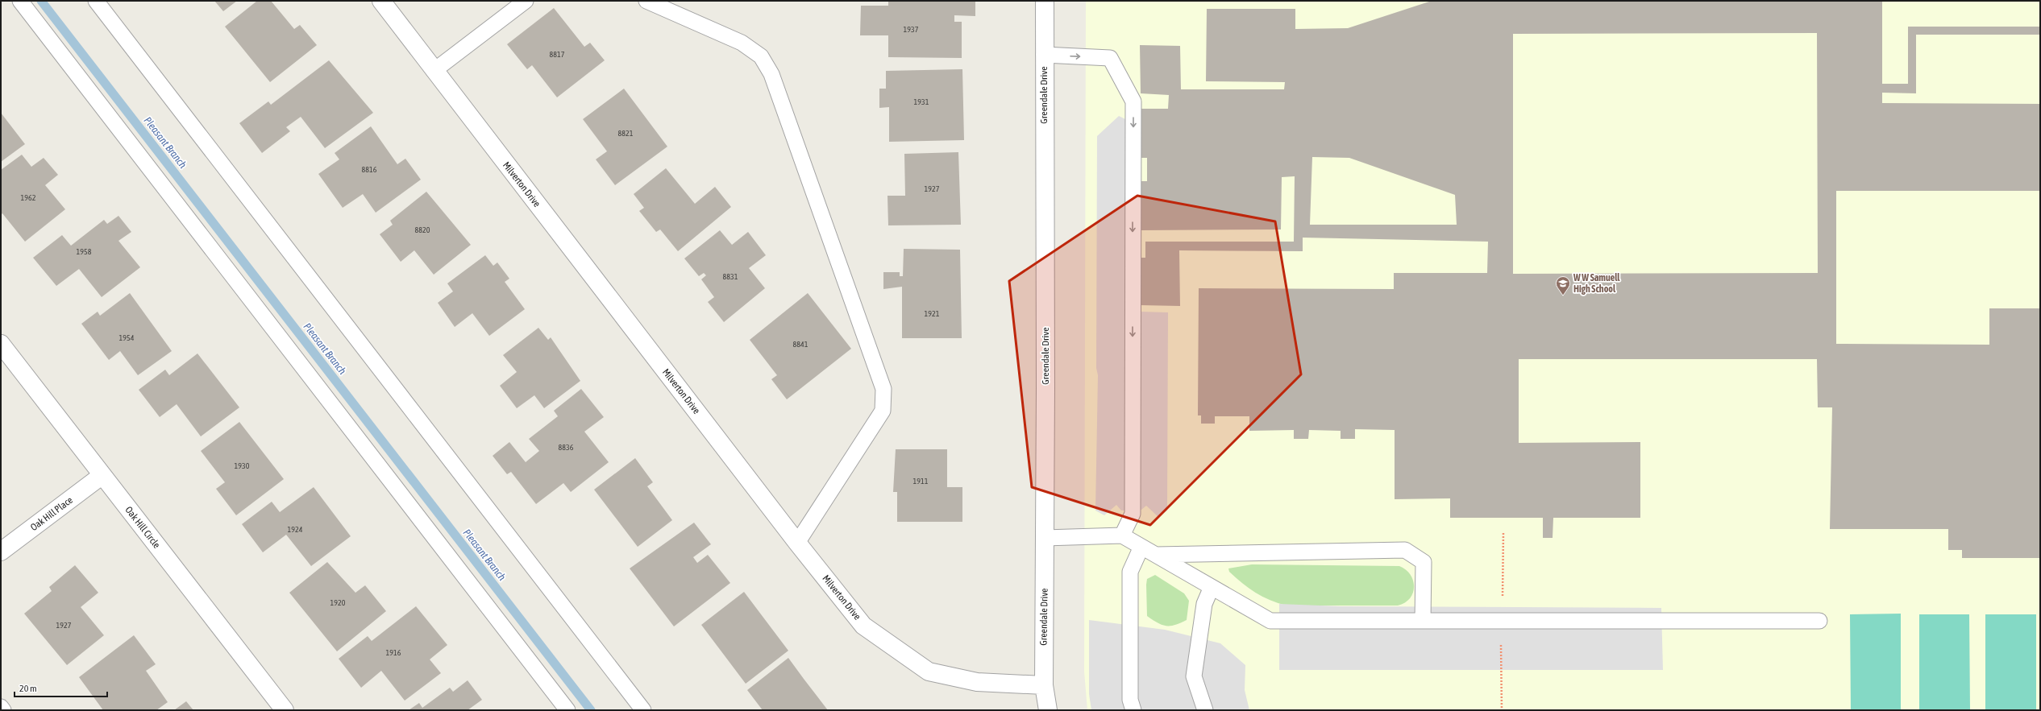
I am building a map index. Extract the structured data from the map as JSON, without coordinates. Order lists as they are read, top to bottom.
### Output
{
  "streets": {
    "street": [
      "Greendale Drive",
      "Milverton Drive",
      "Oak Hill Place",
      "Oak Hill Circle"
    ]
  },
  "crossings": [
    ["Greendale Drive", "Milverton Drive"],
    ["Oak Hill Place", "Oak Hill Circle"]
  ],
  "water": ["Pleasant Branch"],
  "places": {
    "school or university": ["W W Samuell High School"]
  },
  "house_numbers": [
    "1937",
    "8817",
    "1931",
    "8821",
    "8816",
    "1927",
    "1962",
    "8820",
    "1958",
    "8831",
    "1921",
    "1954",
    "8841",
    "8836",
    "1930",
    "1911",
    "1924",
    "1920",
    "1927",
    "1916"
  ],
  "scale_bar": "20 m"
}
